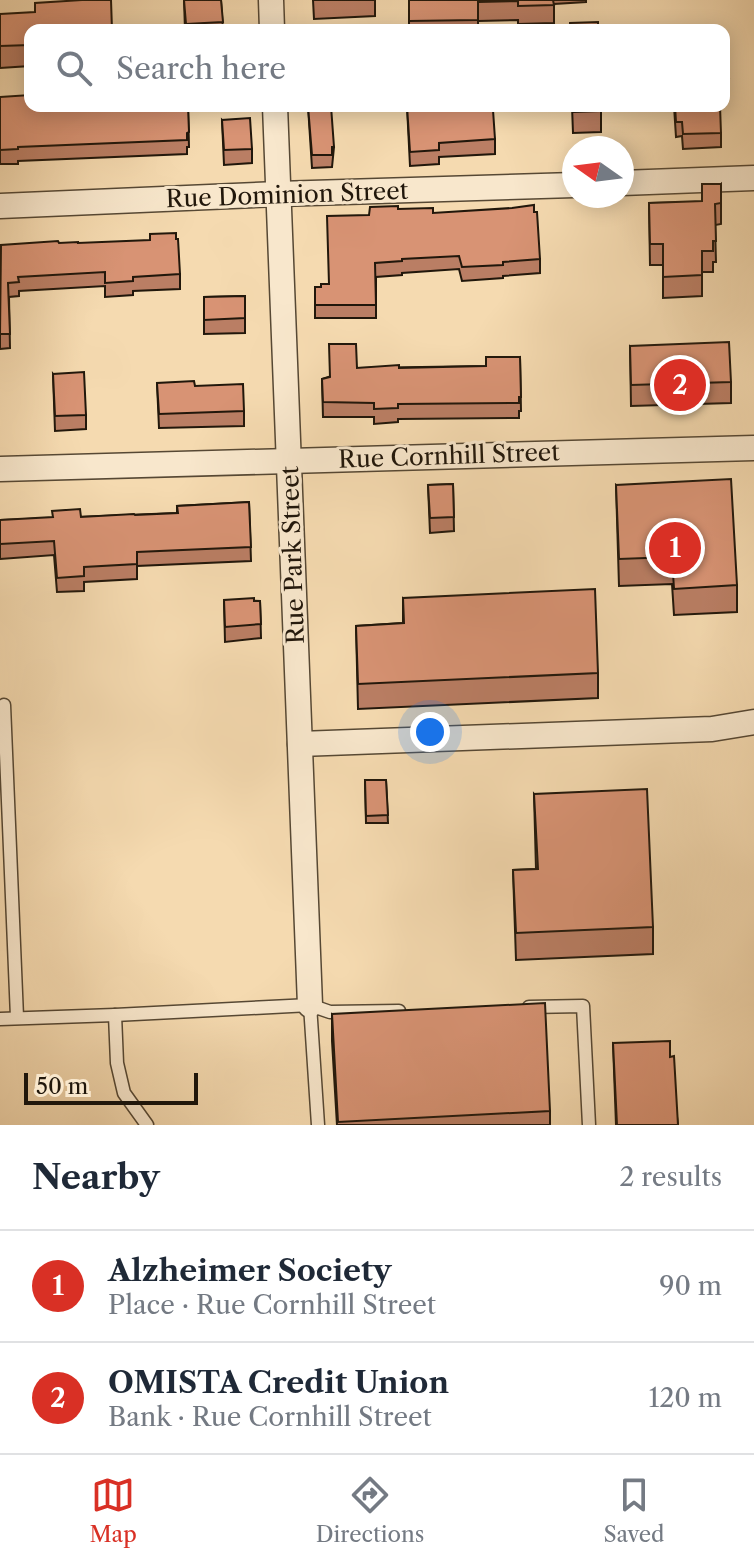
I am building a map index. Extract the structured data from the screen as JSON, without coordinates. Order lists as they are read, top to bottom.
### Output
{
  "streets": {
    "street": ["Rue Dominion Street", "Rue Cornhill Street", "Rue Park Street"]
  },
  "crossings": [
    ["Rue Dominion Street", "Rue Park Street"],
    ["Rue Cornhill Street", "Rue Park Street"]
  ],
  "scale_bar": "50 m",
  "north": "left",
  "page": {
    "search": "Search here",
    "pins": ["2", "1"],
    "scale": "50 m",
    "heading": ["Nearby", "2 results"],
    "list": [
      {
        "mark": "1",
        "name": "Alzheimer Society",
        "note": "Place · Rue Cornhill Street",
        "value": "90 m"
      },
      {
        "mark": "2",
        "name": "OMISTA Credit Union",
        "note": "Bank · Rue Cornhill Street",
        "value": "120 m"
      }
    ],
    "nav": ["Map", "Directions", "Saved"]
  }
}
